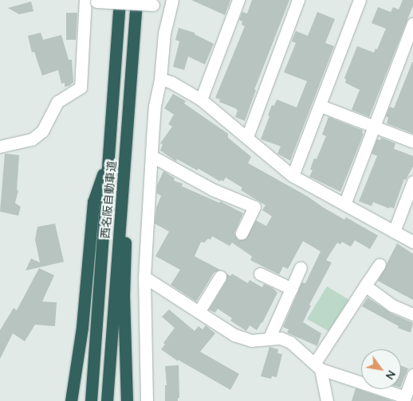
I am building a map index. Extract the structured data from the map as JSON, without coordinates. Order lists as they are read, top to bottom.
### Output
{
  "streets": {
    "highway": ["西名阪自動車道"]
  },
  "north": "bottom right"
}
